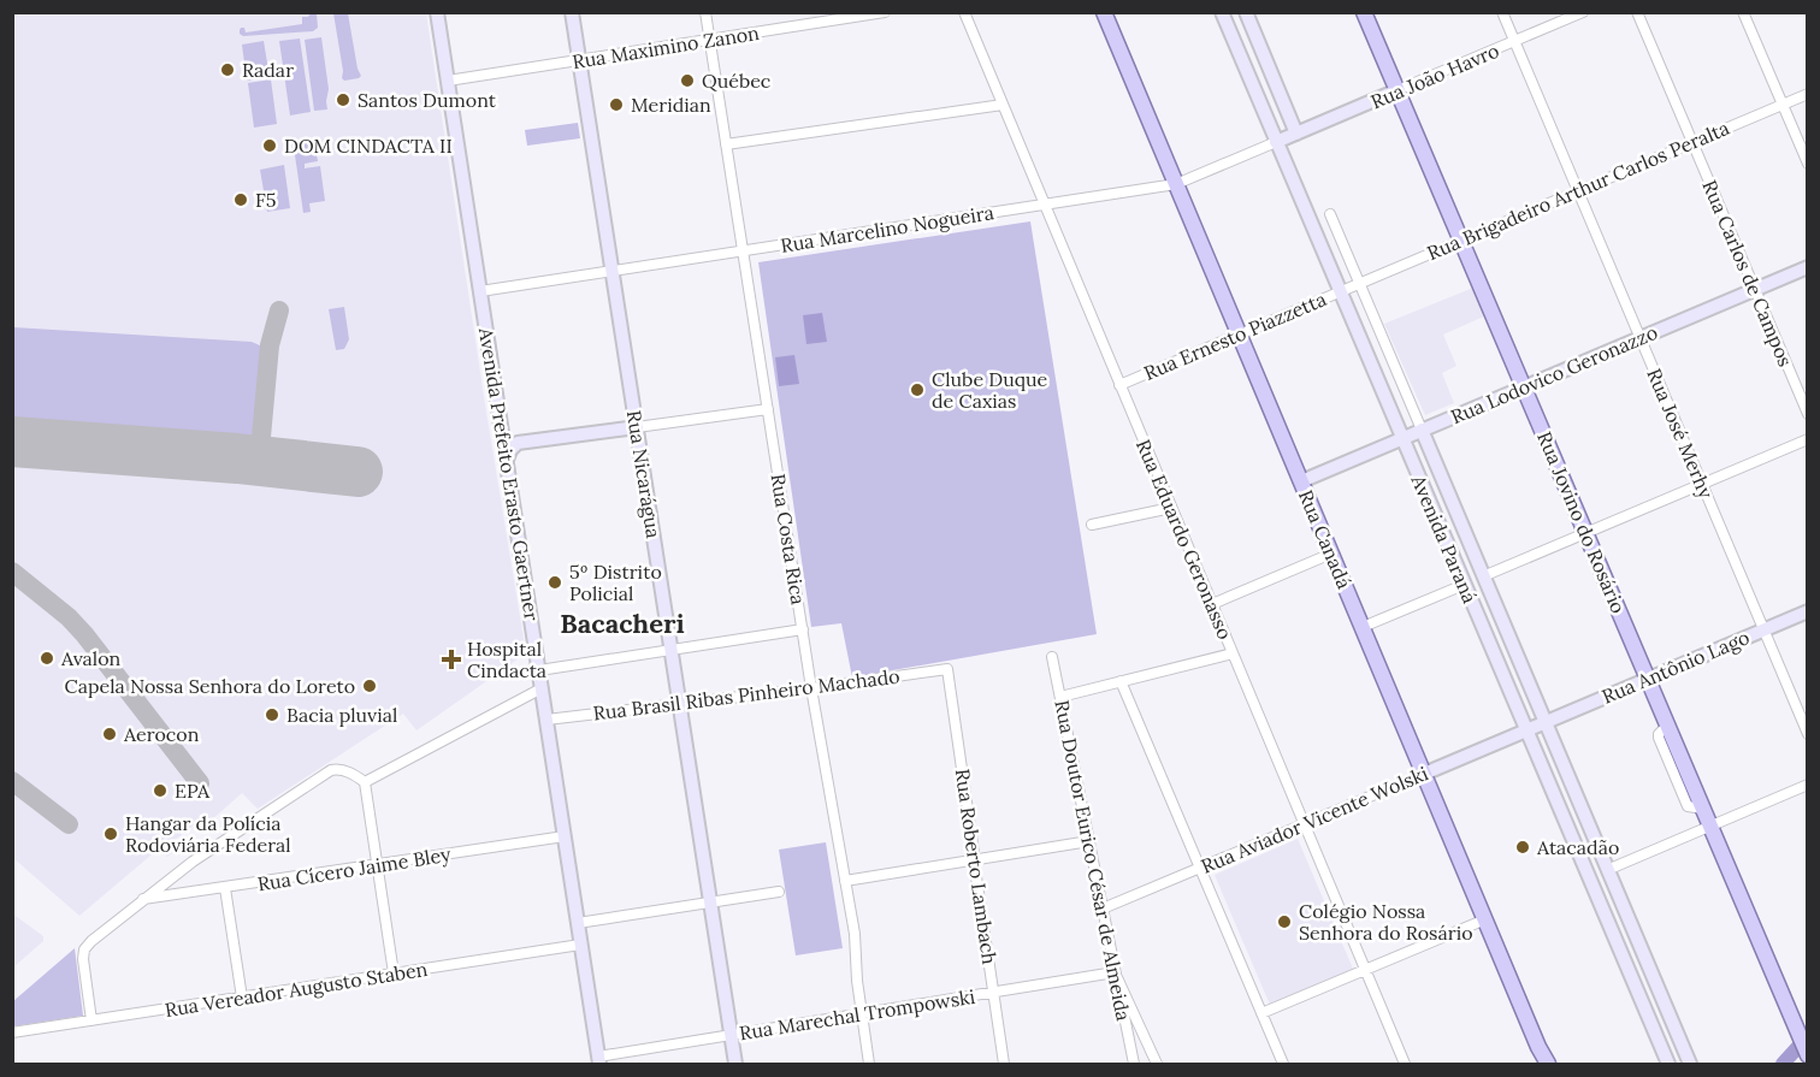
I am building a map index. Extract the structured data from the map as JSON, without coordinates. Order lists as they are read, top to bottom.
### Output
{
  "streets": {
    "main road": [
      "Rua João Havro",
      "Rua Lodovico Geronazzo",
      "Avenida Prefeito Erasto Gaertner",
      "Rua Nicarágua",
      "Rua Jovino do Rosário",
      "Rua Canadá",
      "Avenida Paraná",
      "Rua Antônio Lago",
      "Rua Aviador Vicente Wolski"
    ],
    "street": [
      "Rua Maximino Zanon",
      "Rua Brigadeiro Arthur Carlos Peralta",
      "Rua Marcelino Nogueira",
      "Rua Carlos de Campos",
      "Rua Ernesto Piazzetta",
      "Rua José Merhy",
      "Rua Costa Rica",
      "Rua Eduardo Geronasso",
      "Rua Brasil Ribas Pinheiro Machado",
      "Rua Doutor Eurico César de Almeida",
      "Rua Roberto Lambach",
      "Rua Cícero Jaime Bley",
      "Rua Vereador Augusto Staben",
      "Rua Marechal Trompowski"
    ]
  },
  "crossings": [
    ["Rua Maximino Zanon", "Avenida Prefeito Erasto Gaertner"],
    ["Rua Maximino Zanon", "Rua Nicarágua"],
    ["Rua Maximino Zanon", "Rua Costa Rica"],
    ["Rua João Havro", "Rua Marcelino Nogueira"],
    ["Rua João Havro", "Rua José Merhy"],
    ["Rua João Havro", "Rua Jovino do Rosário"],
    ["Rua João Havro", "Avenida Paraná"],
    ["Rua Brigadeiro Arthur Carlos Peralta", "Rua Carlos de Campos"],
    ["Rua Brigadeiro Arthur Carlos Peralta", "Rua Ernesto Piazzetta"],
    ["Rua Brigadeiro Arthur Carlos Peralta", "Rua José Merhy"],
    ["Rua Brigadeiro Arthur Carlos Peralta", "Rua Jovino do Rosário"],
    ["Rua Brigadeiro Arthur Carlos Peralta", "Avenida Paraná"],
    ["Rua Marcelino Nogueira", "Avenida Prefeito Erasto Gaertner"],
    ["Rua Marcelino Nogueira", "Rua Nicarágua"],
    ["Rua Marcelino Nogueira", "Rua Costa Rica"],
    ["Rua Marcelino Nogueira", "Rua Eduardo Geronasso"],
    ["Rua Marcelino Nogueira", "Rua Canadá"],
    ["Rua Marcelino Nogueira", "Avenida Paraná"],
    ["Rua Carlos de Campos", "Rua Lodovico Geronazzo"],
    ["Rua Ernesto Piazzetta", "Rua Eduardo Geronasso"],
    ["Rua Ernesto Piazzetta", "Rua Canadá"],
    ["Rua Ernesto Piazzetta", "Avenida Paraná"],
    ["Rua Lodovico Geronazzo", "Rua José Merhy"],
    ["Rua Lodovico Geronazzo", "Rua Jovino do Rosário"],
    ["Rua Lodovico Geronazzo", "Rua Canadá"],
    ["Rua Lodovico Geronazzo", "Avenida Paraná"],
    ["Rua José Merhy", "Rua Antônio Lago"],
    ["Avenida Prefeito Erasto Gaertner", "Rua Brasil Ribas Pinheiro Machado"],
    ["Avenida Prefeito Erasto Gaertner", "Rua Cícero Jaime Bley"],
    ["Avenida Prefeito Erasto Gaertner", "Rua Vereador Augusto Staben"],
    ["Avenida Prefeito Erasto Gaertner", "Rua Marechal Trompowski"],
    ["Rua Nicarágua", "Rua Brasil Ribas Pinheiro Machado"],
    ["Rua Nicarágua", "Rua Marechal Trompowski"],
    ["Rua Jovino do Rosário", "Rua Antônio Lago"],
    ["Rua Costa Rica", "Rua Brasil Ribas Pinheiro Machado"],
    ["Rua Costa Rica", "Rua Marechal Trompowski"],
    ["Rua Eduardo Geronasso", "Rua Aviador Vicente Wolski"],
    ["Rua Canadá", "Rua Aviador Vicente Wolski"],
    ["Avenida Paraná", "Rua Antônio Lago"],
    ["Avenida Paraná", "Rua Aviador Vicente Wolski"],
    ["Rua Antônio Lago", "Rua Aviador Vicente Wolski"],
    ["Rua Brasil Ribas Pinheiro Machado", "Rua Roberto Lambach"],
    ["Rua Aviador Vicente Wolski", "Rua Doutor Eurico César de Almeida"],
    ["Rua Doutor Eurico César de Almeida", "Rua Marechal Trompowski"],
    ["Rua Roberto Lambach", "Rua Marechal Trompowski"]
  ],
  "districts": ["Bacacheri"],
  "places": {
    "other": [
      "Radar",
      "Québec",
      "Santos Dumont",
      "Meridian",
      "DOM CINDACTA II",
      "F5",
      "Clube Duque de Caxias",
      "5º Distrito Policial",
      "Avalon",
      "Capela Nossa Senhora do Loreto",
      "Bacia pluvial",
      "Aerocon",
      "EPA",
      "Hangar da Polícia Rodoviária Federal",
      "Atacadão",
      "Colégio Nossa Senhora do Rosário"
    ],
    "health": ["Hospital Cindacta"]
  }
}
